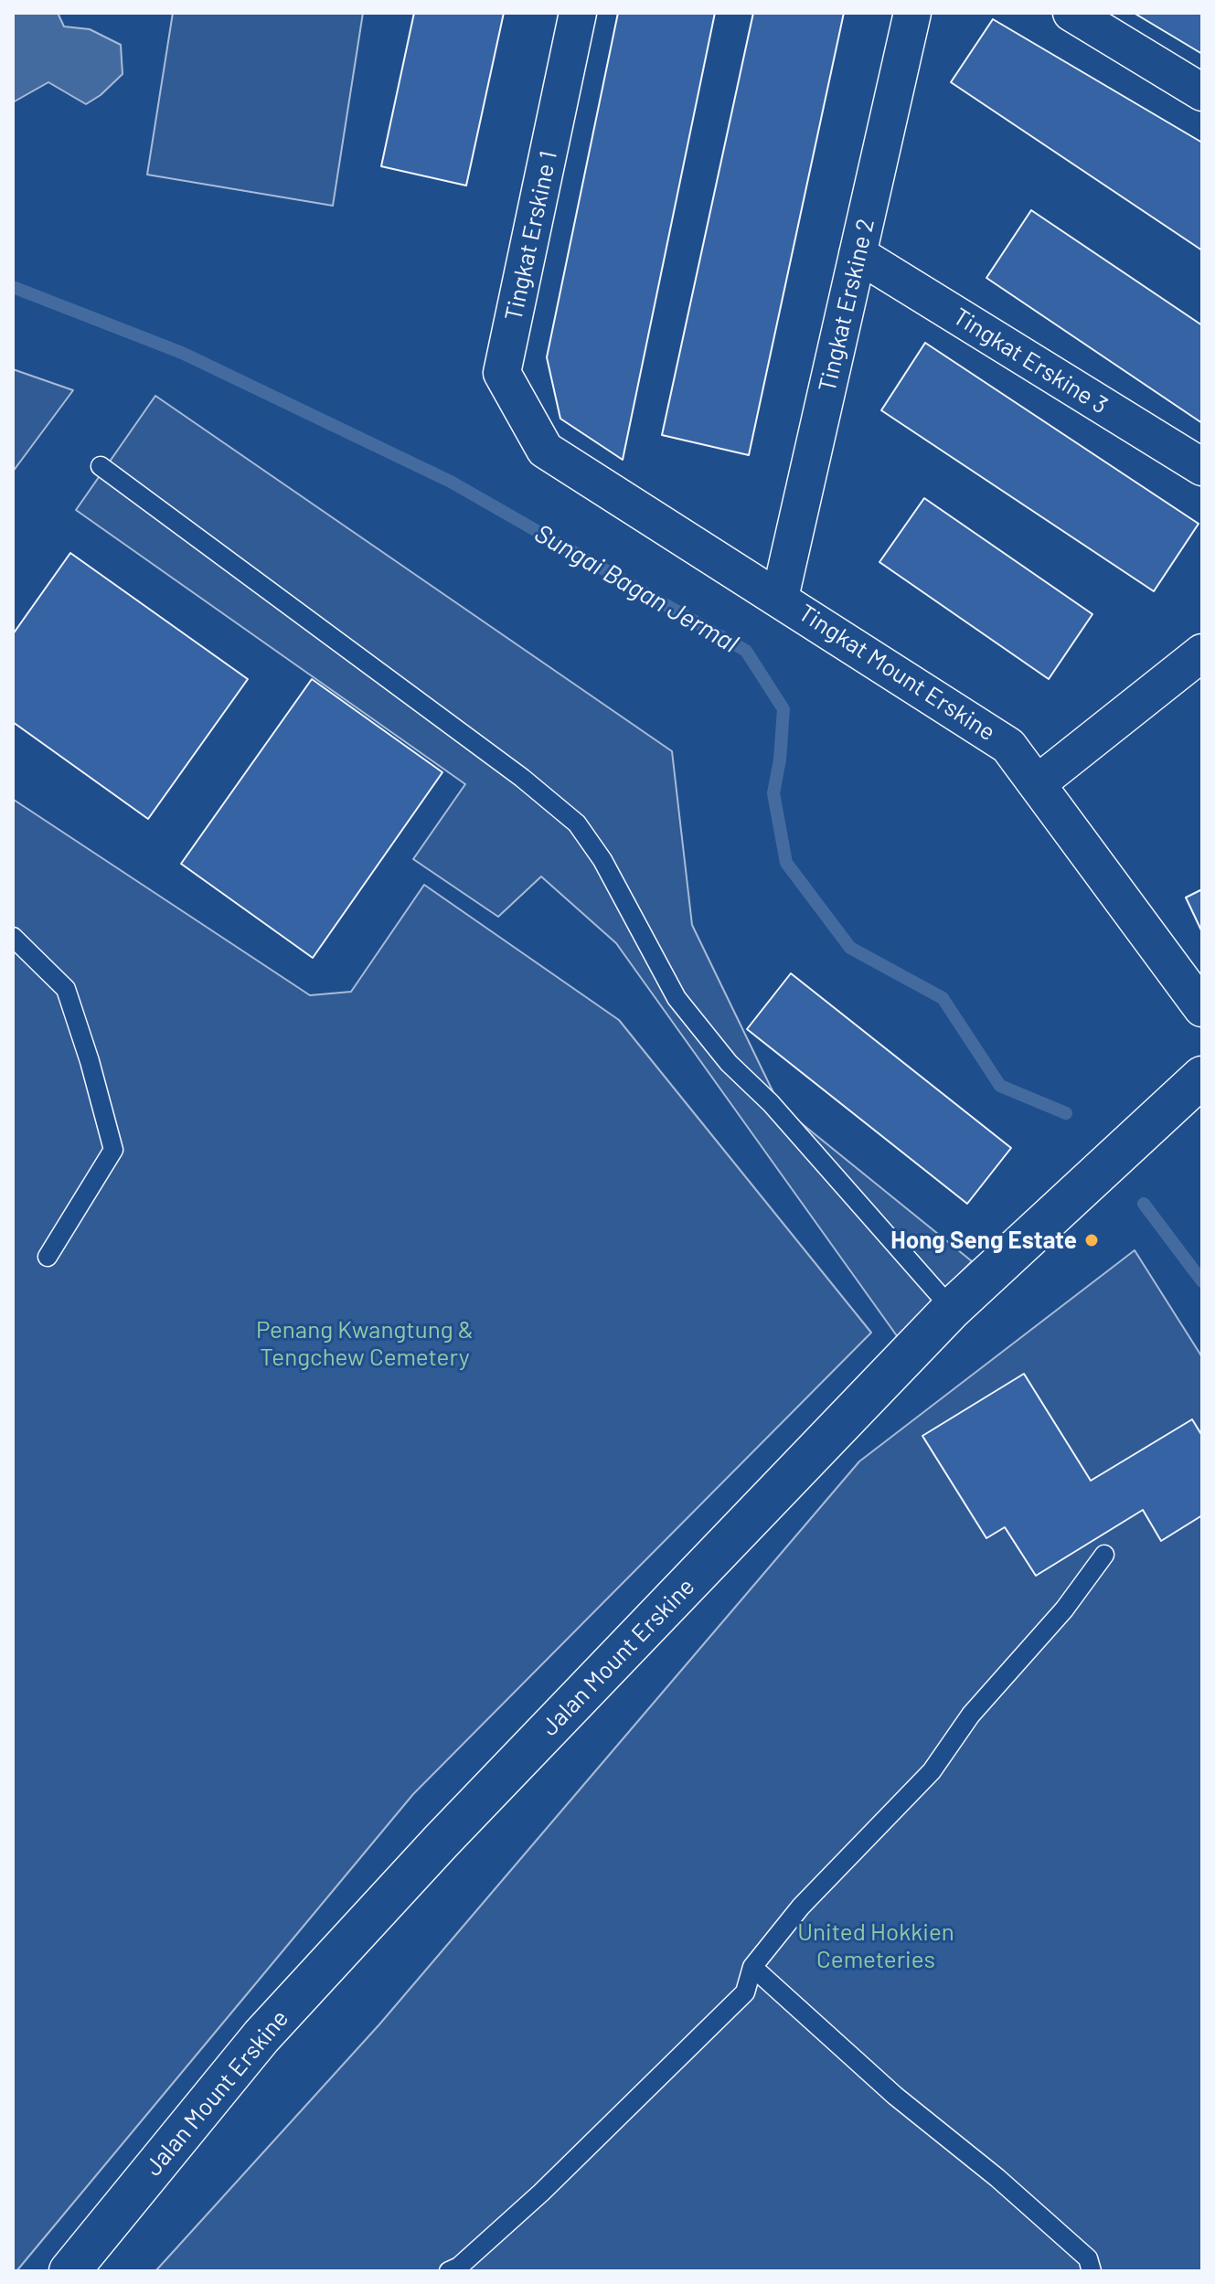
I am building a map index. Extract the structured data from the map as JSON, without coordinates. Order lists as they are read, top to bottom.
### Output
{
  "streets": {
    "main road": ["Jalan Mount Erskine"],
    "street": [
      "Tingkat Erskine 1",
      "Tingkat Erskine 2",
      "Tingkat Erskine 3",
      "Tingkat Mount Erskine"
    ]
  },
  "crossings": [
    ["Tingkat Erskine 1", "Tingkat Mount Erskine"],
    ["Tingkat Erskine 2", "Tingkat Erskine 3"],
    ["Tingkat Erskine 2", "Tingkat Mount Erskine"]
  ],
  "water": ["Sungai Bagan Jermal"],
  "parks": ["Penang Kwangtung & Tengchew Cemetery", "United Hokkien Cemeteries"],
  "places": ["Hong Seng Estate"]
}
